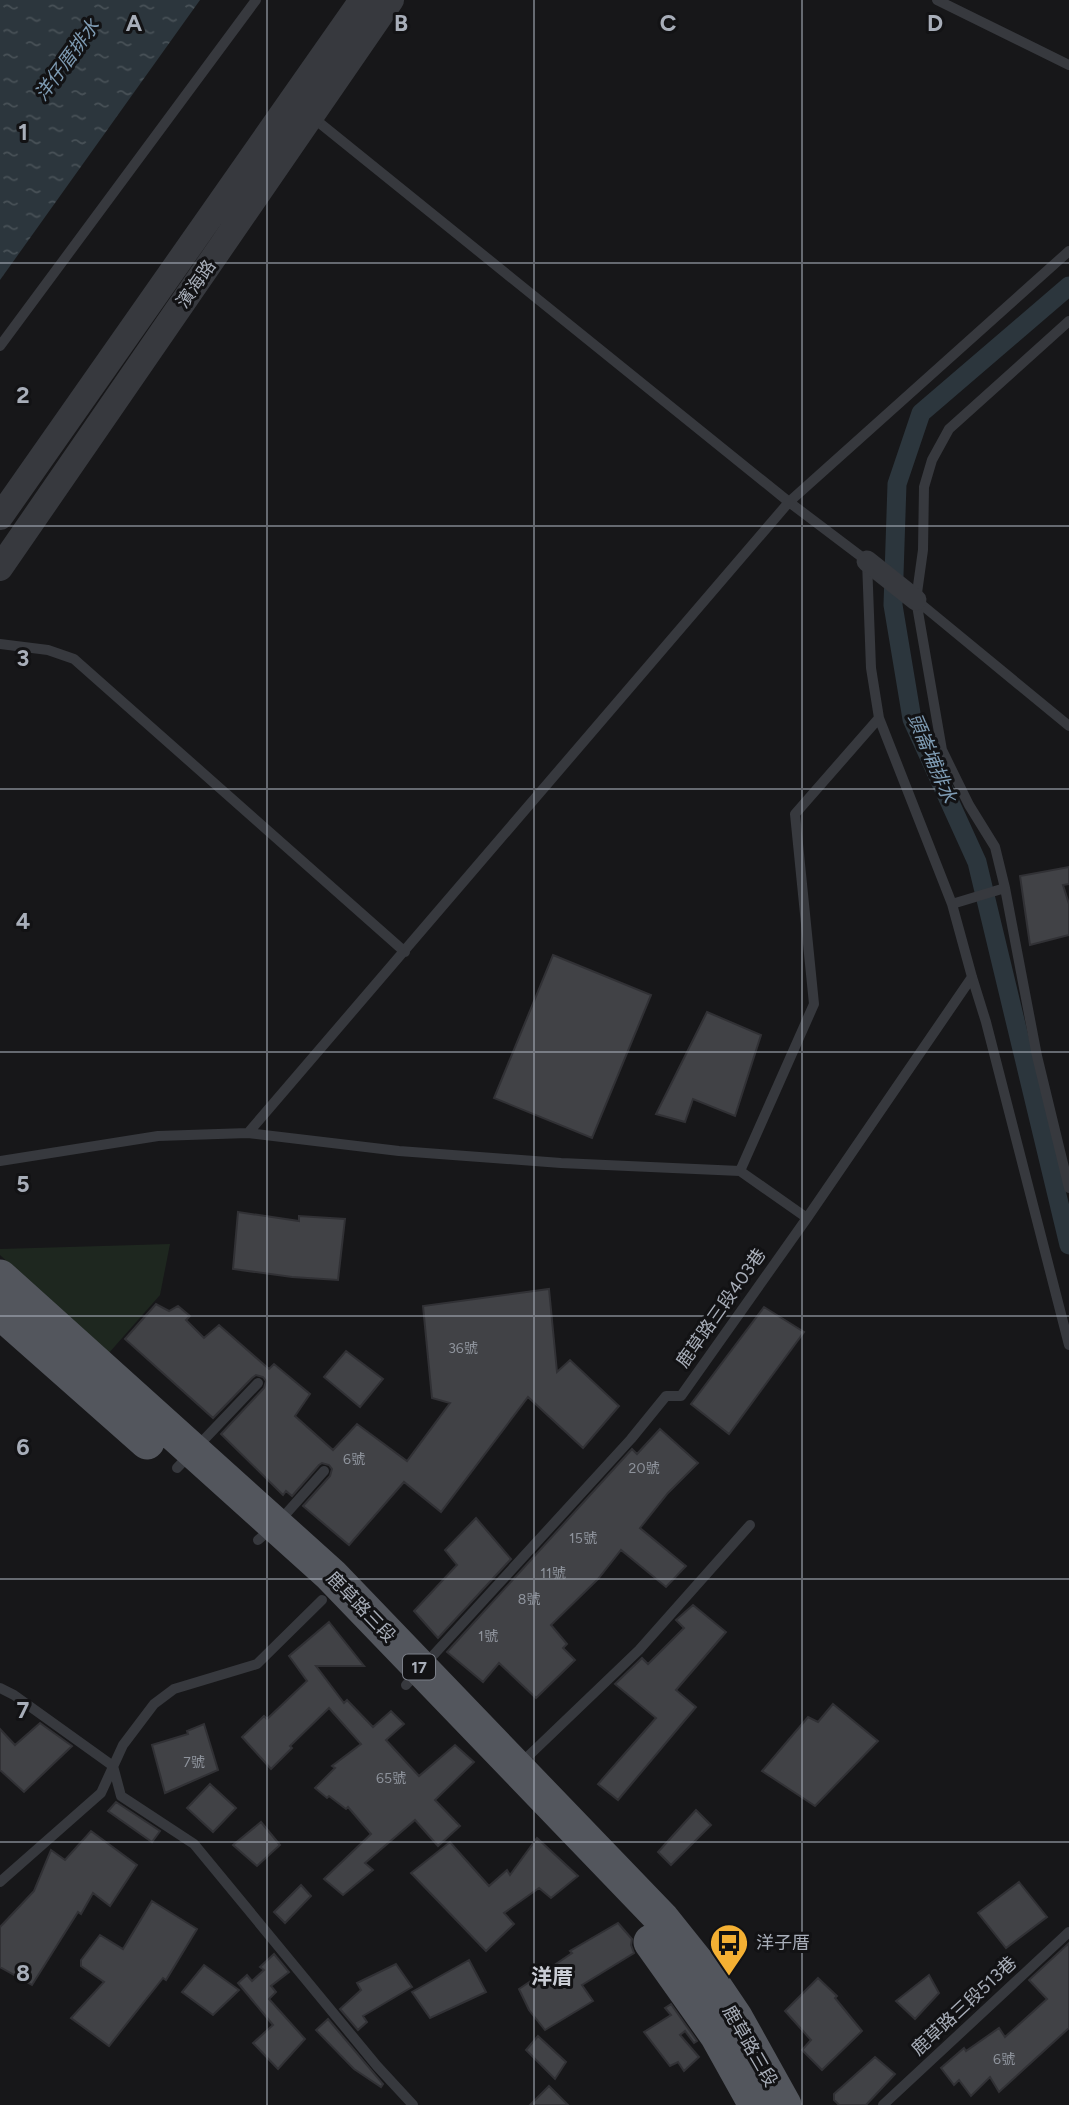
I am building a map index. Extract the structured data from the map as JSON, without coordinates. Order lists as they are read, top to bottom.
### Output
{
  "streets": {
    "main road": ["鹿草路三段", "17"],
    "street": ["濱海路"],
    "lane": ["鹿草路三段403巷", "鹿草路三段513巷"]
  },
  "crossings": [
    ["鹿草路三段403巷", "鹿草路三段"]
  ],
  "districts": ["洋厝"],
  "water": ["洋仔厝排水", "頭崙埔排水"],
  "places": {
    "bus stop": ["洋子厝"]
  },
  "house_numbers": [
    "36號",
    "6號",
    "20號",
    "15號",
    "11號",
    "8號",
    "1號",
    "7號",
    "65號",
    "6號"
  ],
  "grid": {
    "columns": [
      "A",
      "B",
      "C",
      "D"
    ],
    "rows": [
      "1",
      "2",
      "3",
      "4",
      "5",
      "6",
      "7",
      "8"
    ]
  }
}
